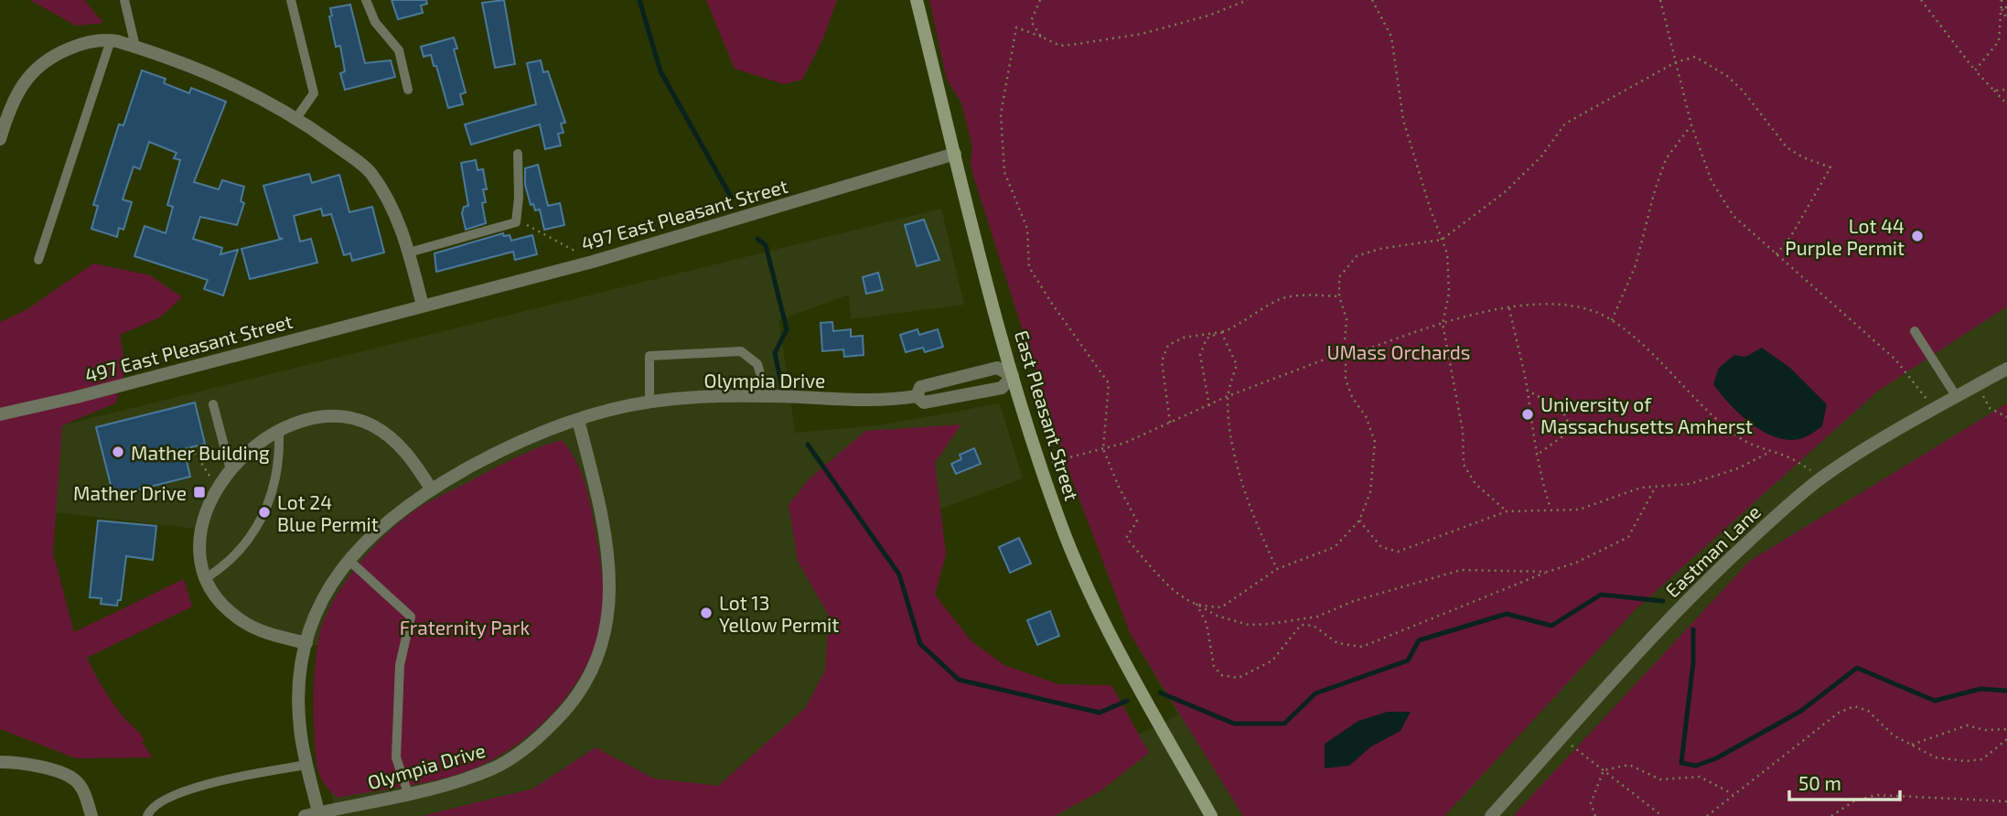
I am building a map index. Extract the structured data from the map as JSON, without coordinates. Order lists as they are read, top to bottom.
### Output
{
  "streets": {
    "main road": ["East Pleasant Street"],
    "street": ["497 East Pleasant Street", "Olympia Drive", "Eastman Lane"]
  },
  "crossings": [
    ["497 East Pleasant Street", "East Pleasant Street"],
    ["Olympia Drive", "East Pleasant Street"]
  ],
  "parks": ["UMass Orchards", "Fraternity Park"],
  "places": {
    "other": [
      "Lot 44 Purple Permit",
      "University of Massachusetts Amherst",
      "Mather Building",
      "Lot 24 Blue Permit",
      "Lot 13 Yellow Permit"
    ],
    "transit": ["Mather Drive"]
  },
  "scale_bar": "50 m"
}
